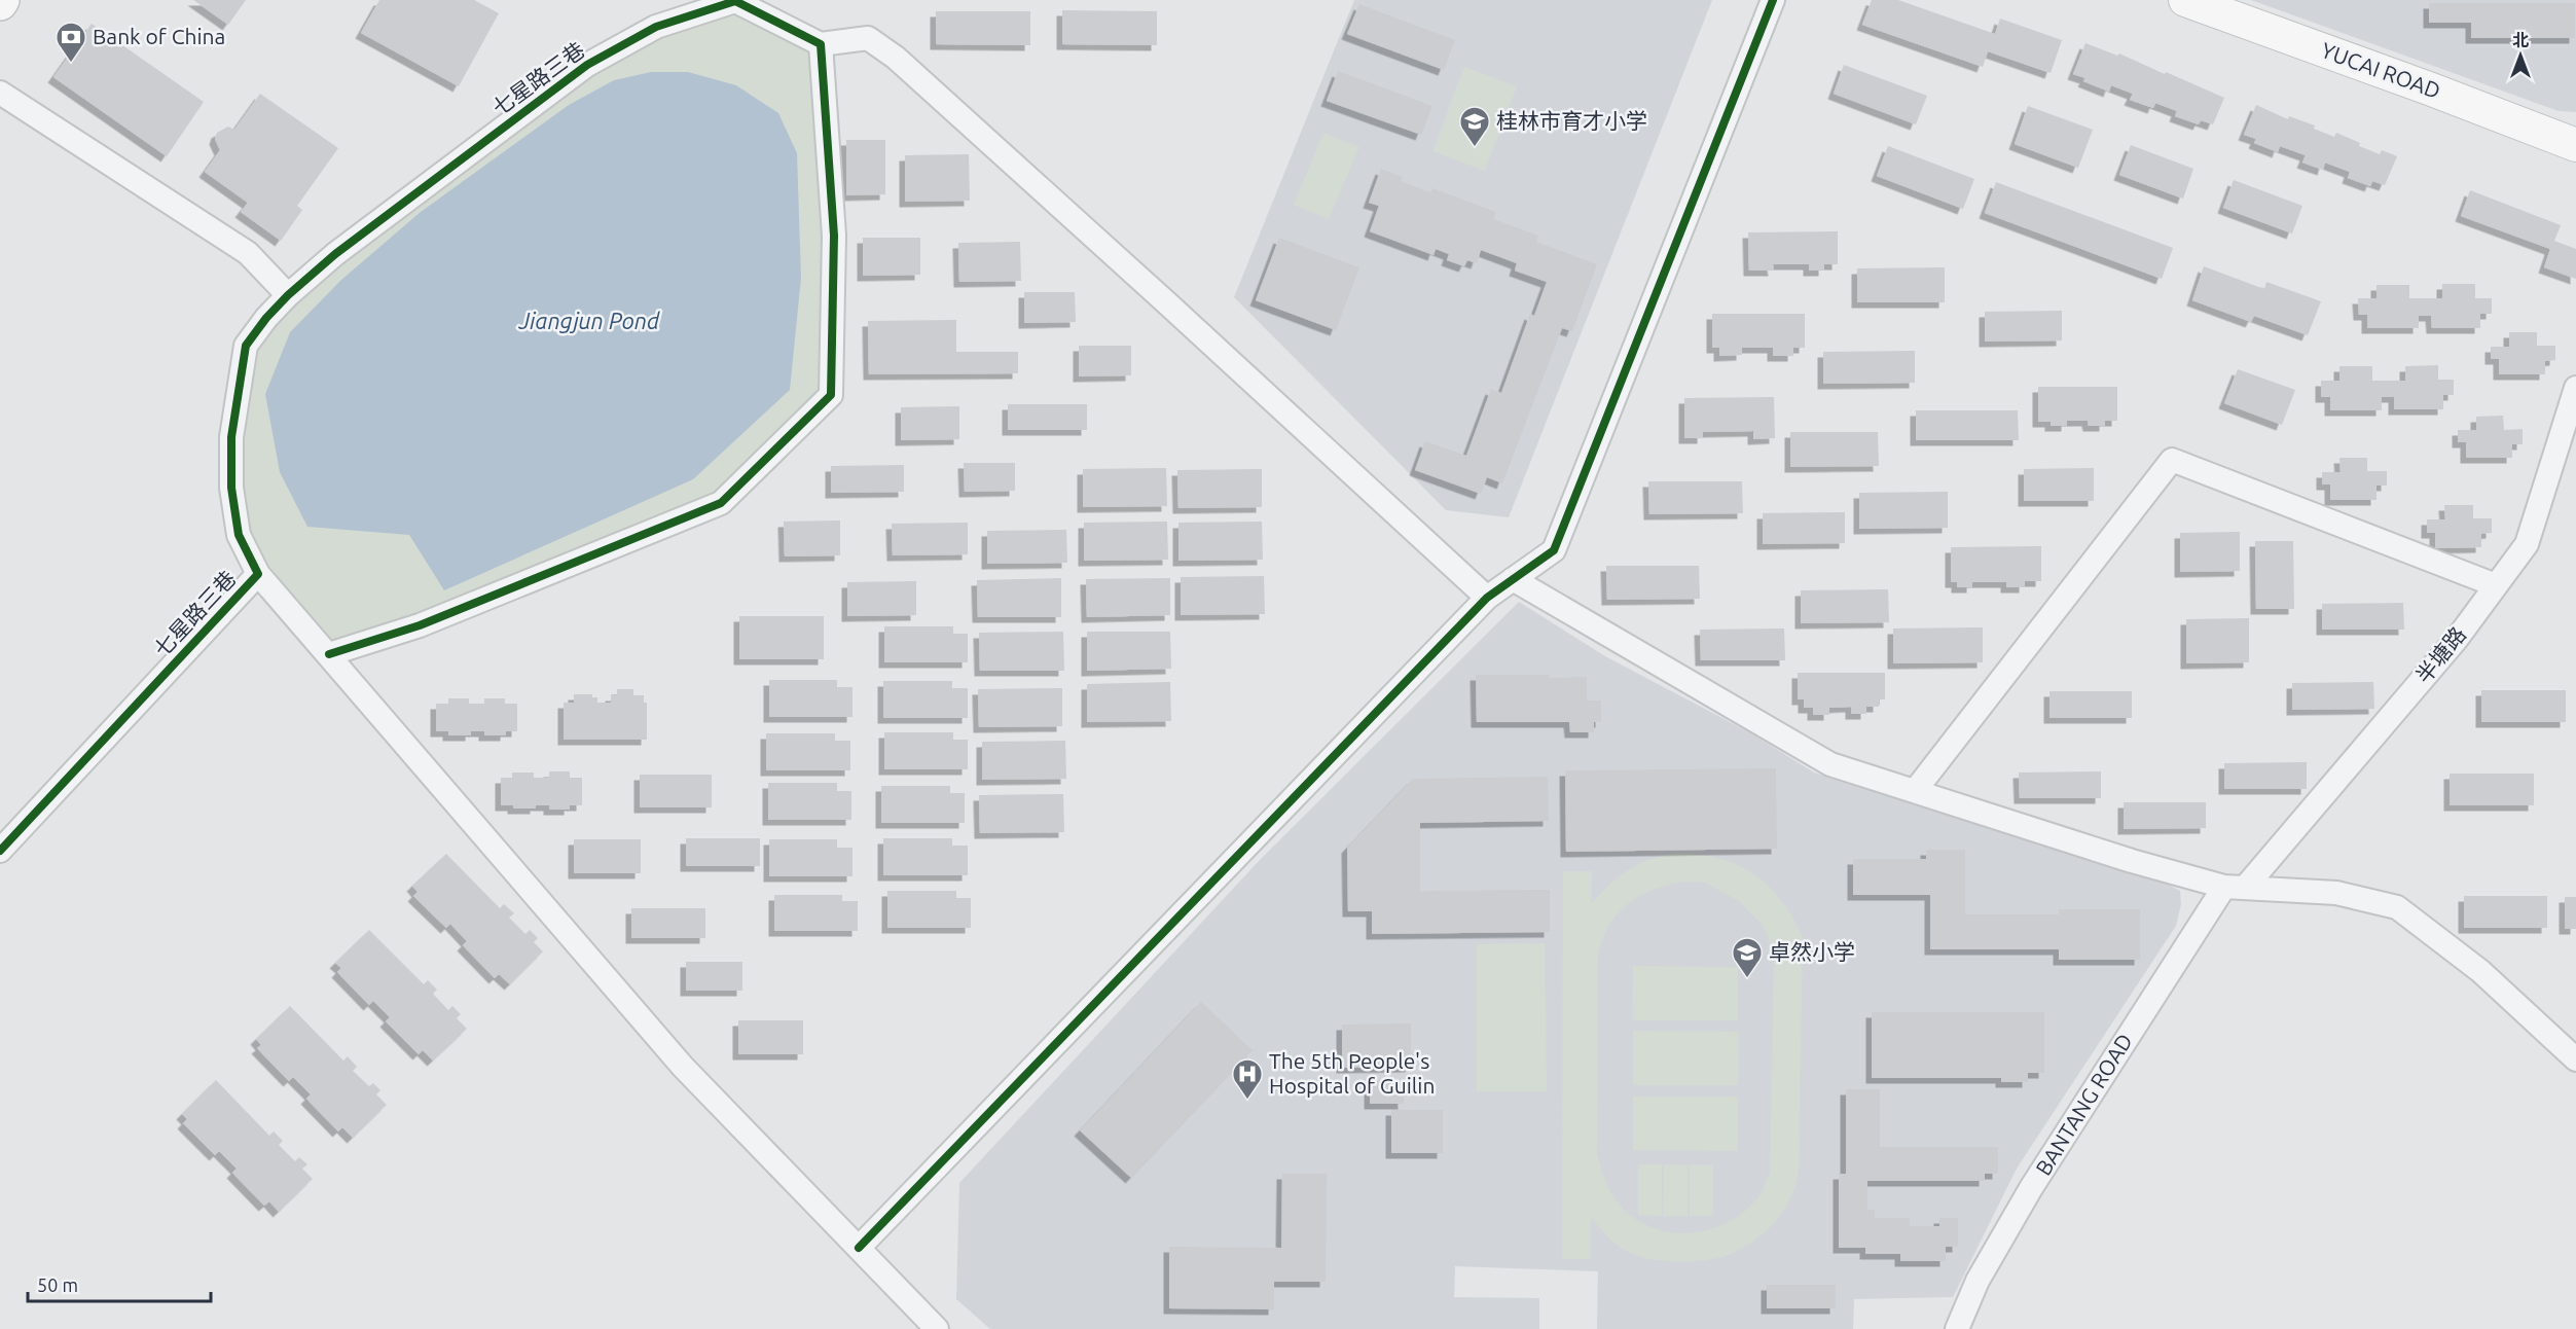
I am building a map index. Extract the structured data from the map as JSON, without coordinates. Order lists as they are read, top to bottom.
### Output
{
  "streets": {
    "main road": ["YUCAI ROAD"],
    "street": ["七星路三巷", "半塘路", "BANTANG ROAD"]
  },
  "crossings": [
    ["半塘路", "BANTANG ROAD"]
  ],
  "water": ["Jiangjun Pond"],
  "places": {
    "bank": ["Bank of China"],
    "school or university": ["桂林市育才小学", "卓然小学"],
    "hospital": ["The 5th People's Hospital of Guilin"]
  },
  "scale_bar": "50 m",
  "north": "top"
}
